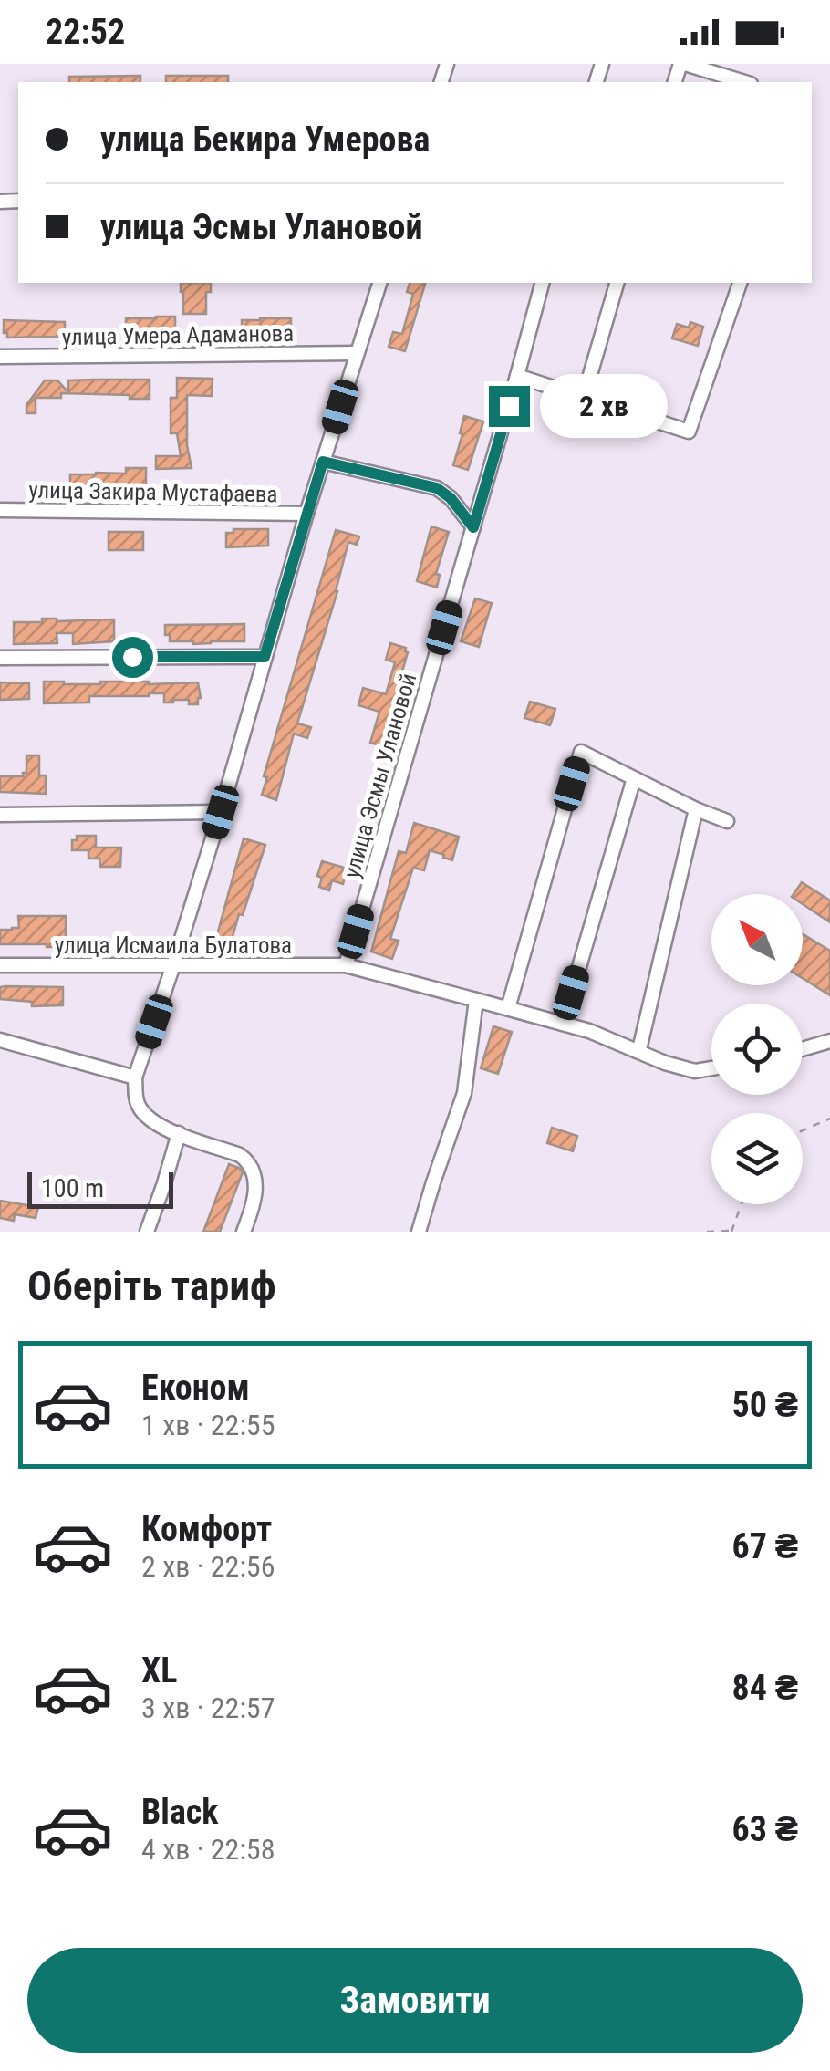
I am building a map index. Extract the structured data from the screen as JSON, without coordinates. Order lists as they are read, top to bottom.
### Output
{
  "streets": {
    "street": [
      "улица Умера Адаманова",
      "улица Закира Мустафаева",
      "улица Эсмы Улановой",
      "улица Исмаила Булатова"
    ]
  },
  "crossings": [
    ["улица Эсмы Улановой", "улица Исмаила Булатова"]
  ],
  "scale_bar": "100 m",
  "north": "top left",
  "page": {
    "status": "22:52",
    "banner": ["улица Бекира Умерова", "улица Эсмы Улановой"],
    "bubble": "2 хв",
    "scale": "100 m",
    "heading": "Оберіть тариф",
    "list": [
      {
        "name": "Економ",
        "note": "1 хв · 22:55",
        "value": "50 ₴"
      },
      {
        "name": "Комфорт",
        "note": "2 хв · 22:56",
        "value": "67 ₴"
      },
      {
        "name": "XL",
        "note": "3 хв · 22:57",
        "value": "84 ₴"
      },
      {
        "name": "Black",
        "note": "4 хв · 22:58",
        "value": "63 ₴"
      }
    ],
    "buttons": "Замовити"
  }
}
